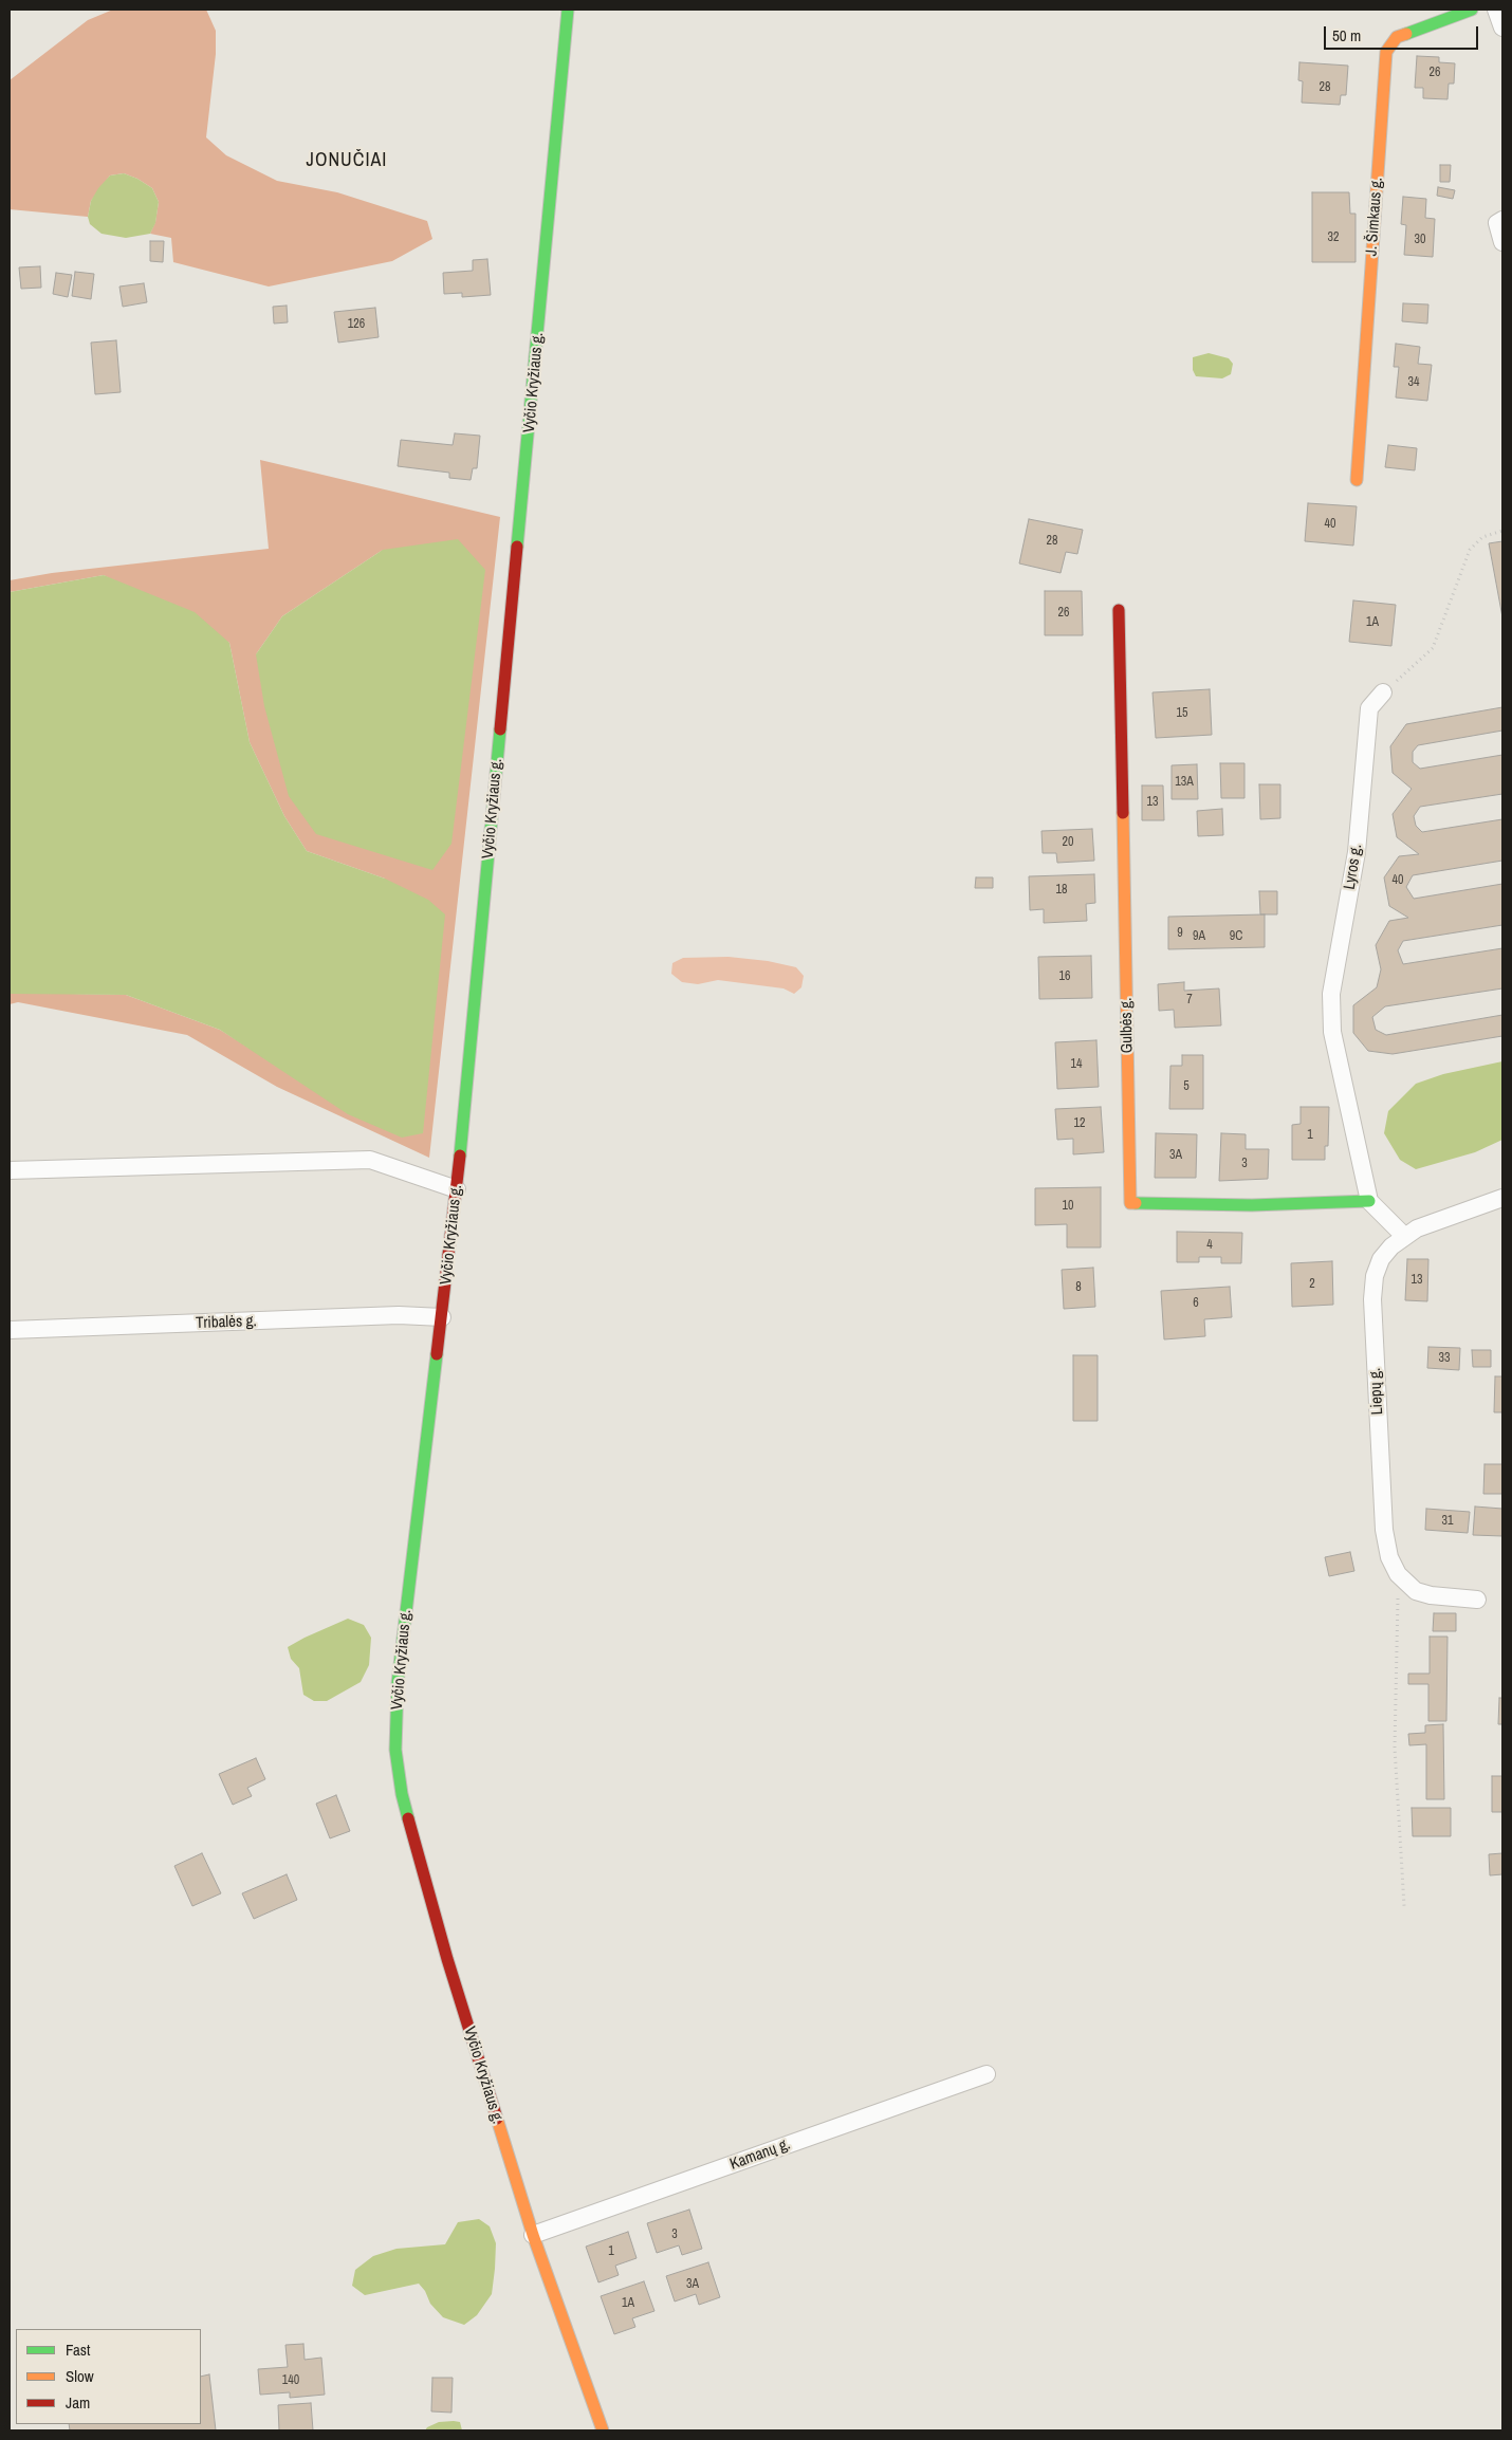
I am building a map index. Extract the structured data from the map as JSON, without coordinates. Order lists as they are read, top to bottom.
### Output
{
  "streets": {
    "street": [
      "J. Šimkaus g.",
      "Vyčio Kryžiaus g.",
      "Lyros g.",
      "Gulbės g.",
      "Tribalės g.",
      "Liepų g.",
      "Kamanų g."
    ]
  },
  "crossings": [
    ["Vyčio Kryžiaus g.", "Tribalės g."],
    ["Vyčio Kryžiaus g.", "Kamanų g."],
    ["Lyros g.", "Gulbės g."]
  ],
  "districts": ["JONUČIAI"],
  "house_numbers": [
    "26",
    "28",
    "32",
    "30",
    "126",
    "34",
    "40",
    "28",
    "26",
    "1A",
    "15",
    "13A",
    "13",
    "20",
    "40",
    "18",
    "9",
    "9A",
    "9C",
    "16",
    "7",
    "14",
    "5",
    "12",
    "1",
    "3A",
    "3",
    "10",
    "4",
    "13",
    "2",
    "8",
    "6",
    "33",
    "31",
    "3",
    "1",
    "3A",
    "1A",
    "140"
  ],
  "legend": ["Fast", "Slow", "Jam"],
  "scale_bar": "50 m"
}
